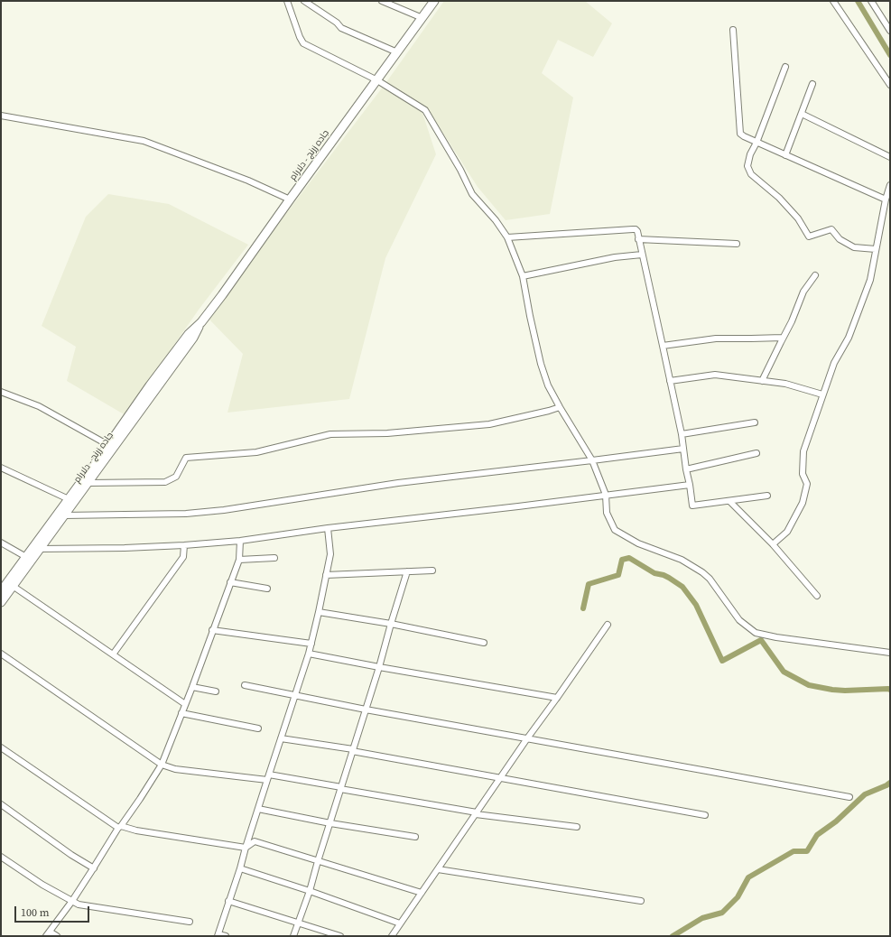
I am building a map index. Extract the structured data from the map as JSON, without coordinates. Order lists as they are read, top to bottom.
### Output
{
  "streets": {
    "highway": ["جاده زرنج - دلارام"]
  },
  "scale_bar": "100 m"
}
